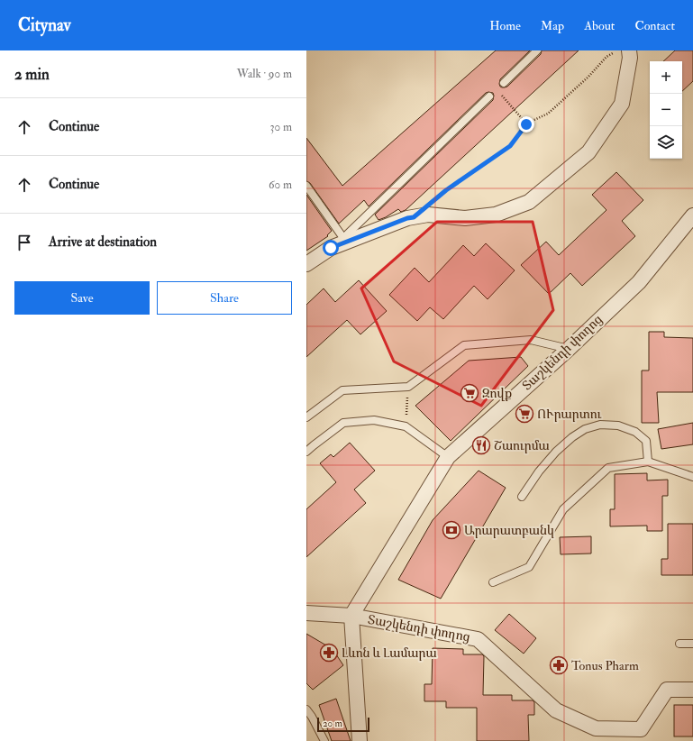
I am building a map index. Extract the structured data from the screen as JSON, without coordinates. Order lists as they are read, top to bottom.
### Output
{
  "streets": {
    "street": ["Տաշկենդի փողոց"]
  },
  "places": {
    "supermarket": ["Զովք", "ՈՒրարտու"],
    "restaurant": ["Շաուրմա"],
    "bank": ["Արարատբանկ"],
    "pharmacy": ["Լևոն և Լամարա", "Tonus Pharm"]
  },
  "scale_bar": "20 m",
  "page": {
    "header": "Citynav",
    "nav": [
      "Home",
      "Map",
      "About",
      "Contact"
    ],
    "heading": ["2 min", "Walk · 90 m"],
    "map_buttons": ["+", "−"],
    "list": [
      ["Continue", "30 m"],
      ["Continue", "60 m"],
      "Arrive at destination"
    ],
    "buttons": ["Save", "Share"],
    "scale": "20 m"
  }
}
